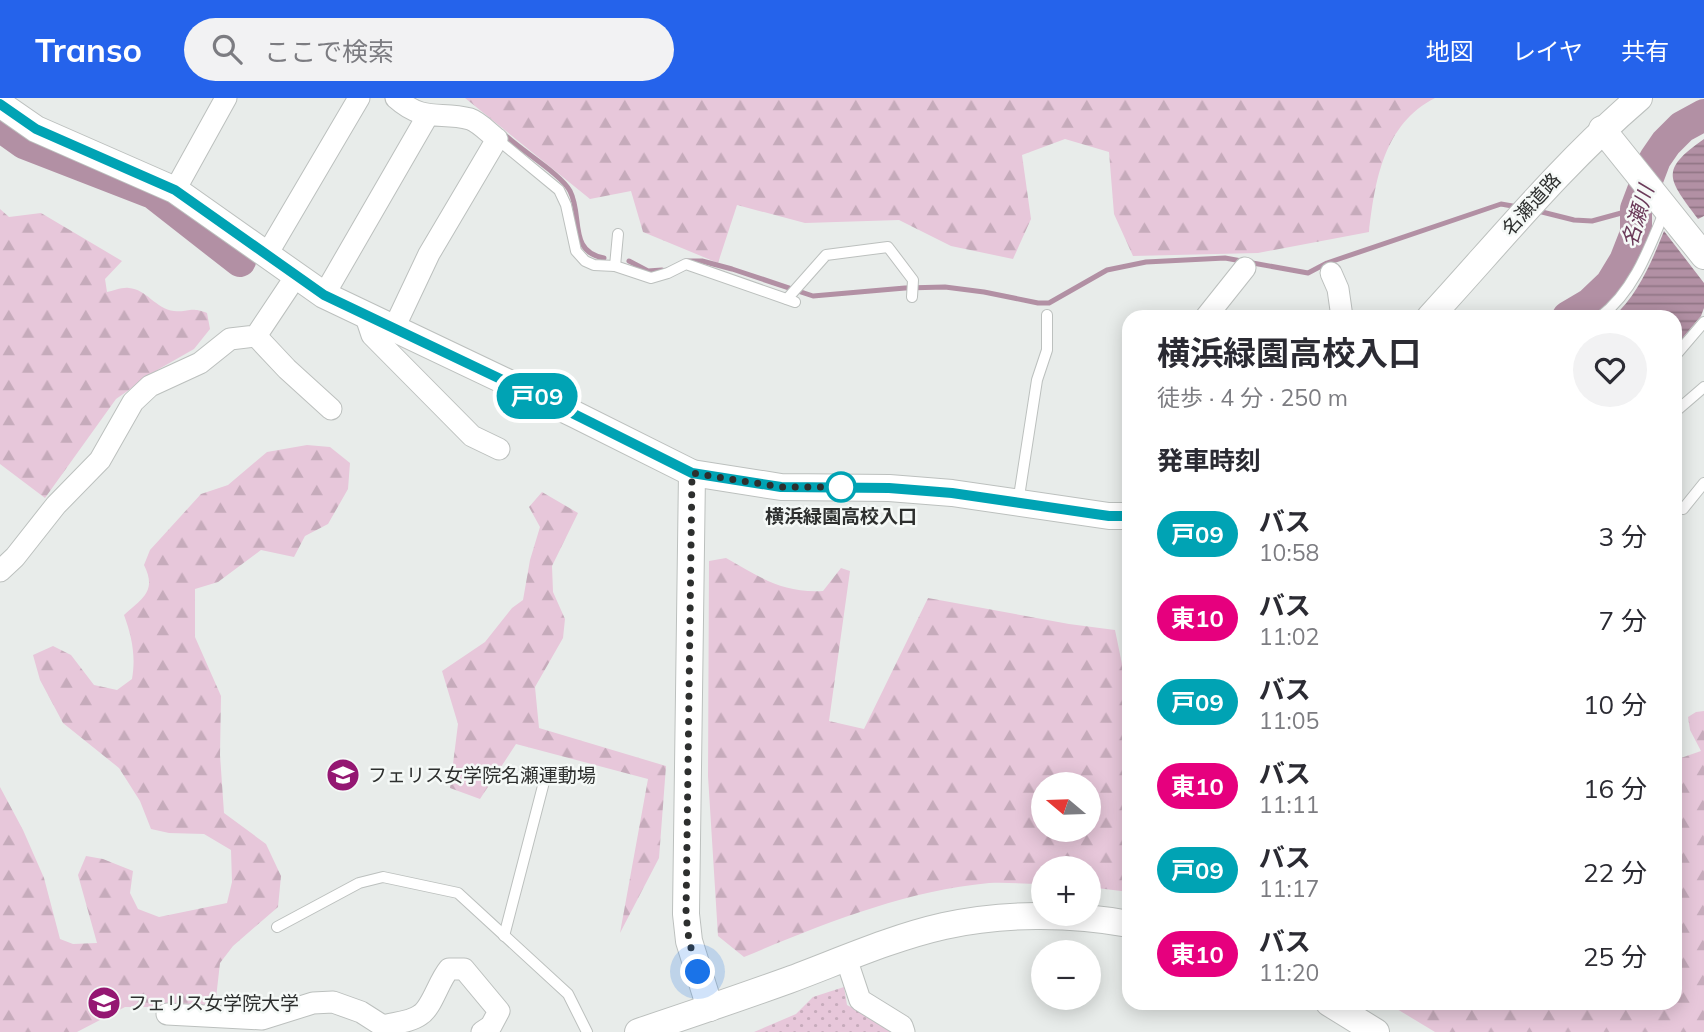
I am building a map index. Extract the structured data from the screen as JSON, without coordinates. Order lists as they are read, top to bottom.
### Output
{
  "streets": {
    "street": ["名瀬道路"]
  },
  "water": ["名瀬川"],
  "places": {
    "other": ["横浜緑園高校入口"],
    "school or university": ["フェリス女学院名瀬運動場", "フェリス女学院大学"]
  },
  "lines": ["bus line 戸09"],
  "north": "left",
  "page": {
    "header": "Transo",
    "search": "ここで検索",
    "nav": ["地図", "レイヤ", "共有"],
    "on_map": "戸09",
    "heading": [
      ["横浜緑園高校入口", "徒歩 · 4 分 · 250 m"],
      "発車時刻"
    ],
    "list": [
      {
        "mark": "戸09",
        "name": "バス",
        "note": "10:58",
        "value": "3 分"
      },
      {
        "mark": "東10",
        "name": "バス",
        "note": "11:02",
        "value": "7 分"
      },
      {
        "mark": "戸09",
        "name": "バス",
        "note": "11:05",
        "value": "10 分"
      },
      {
        "mark": "東10",
        "name": "バス",
        "note": "11:11",
        "value": "16 分"
      },
      {
        "mark": "戸09",
        "name": "バス",
        "note": "11:17",
        "value": "22 分"
      },
      {
        "mark": "東10",
        "name": "バス",
        "note": "11:20",
        "value": "25 分"
      }
    ],
    "map_buttons": ["+", "−"]
  }
}
